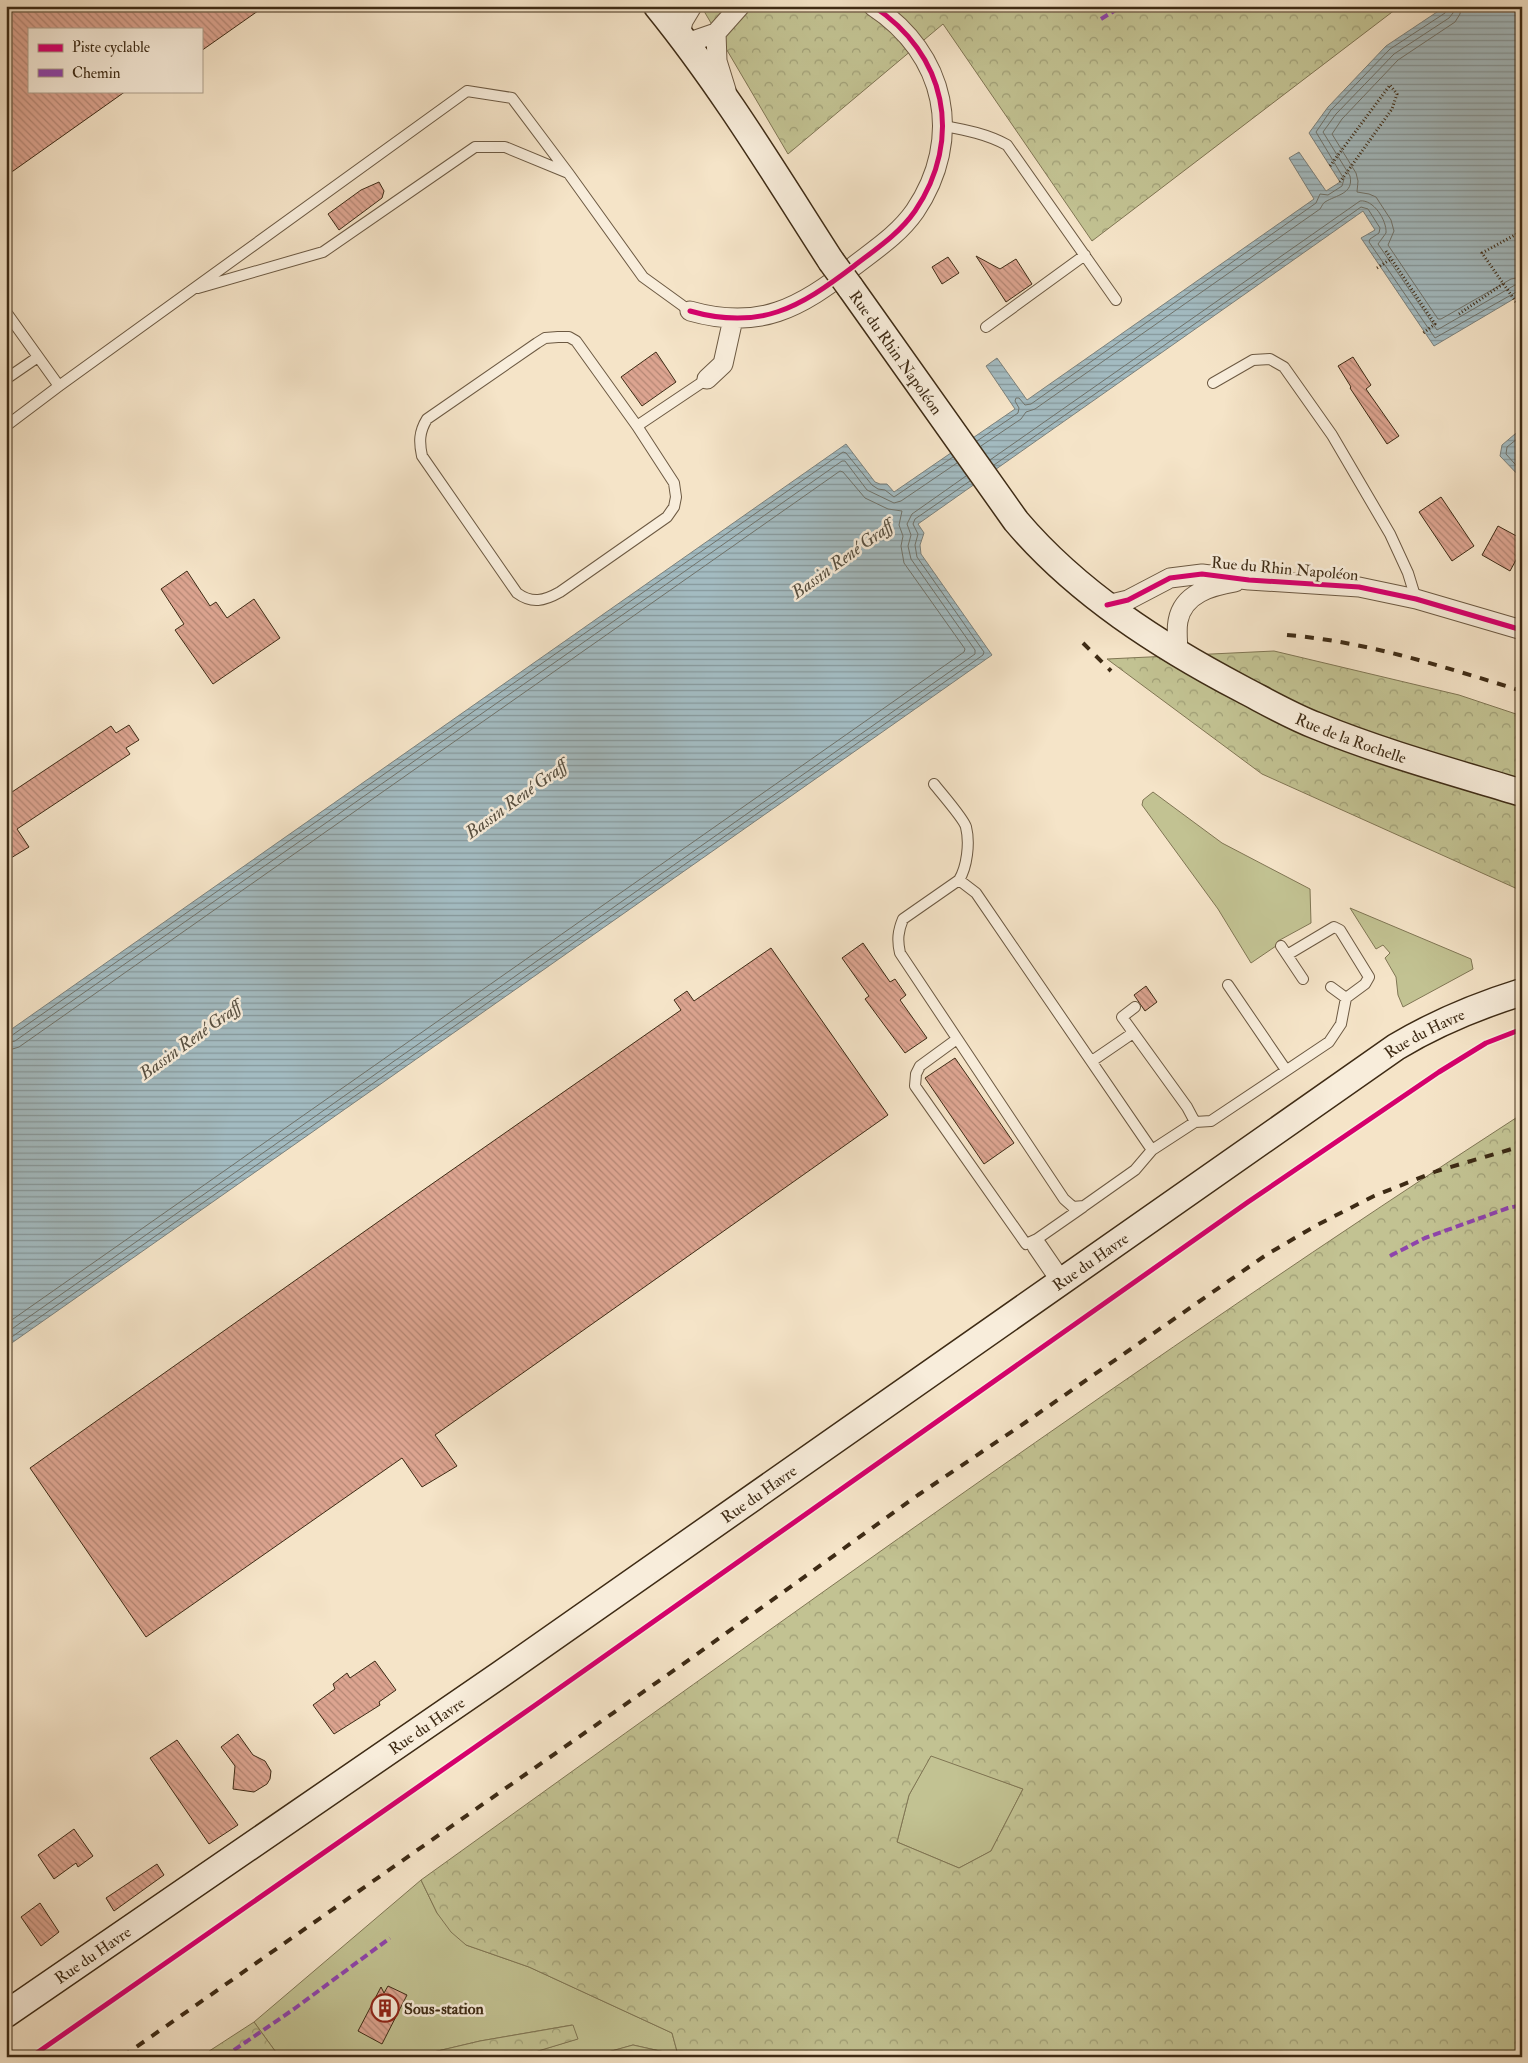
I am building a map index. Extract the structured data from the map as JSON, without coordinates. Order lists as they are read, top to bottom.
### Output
{
  "streets": {
    "main road": ["Rue du Rhin Napoléon", "Rue de la Rochelle", "Rue du Havre"]
  },
  "crossings": [
    ["Rue du Rhin Napoléon", "Rue de la Rochelle"]
  ],
  "water": ["Bassin René Graff"],
  "places": {
    "building": ["Sous-station"]
  },
  "legend": ["Piste cyclable", "Chemin"]
}
